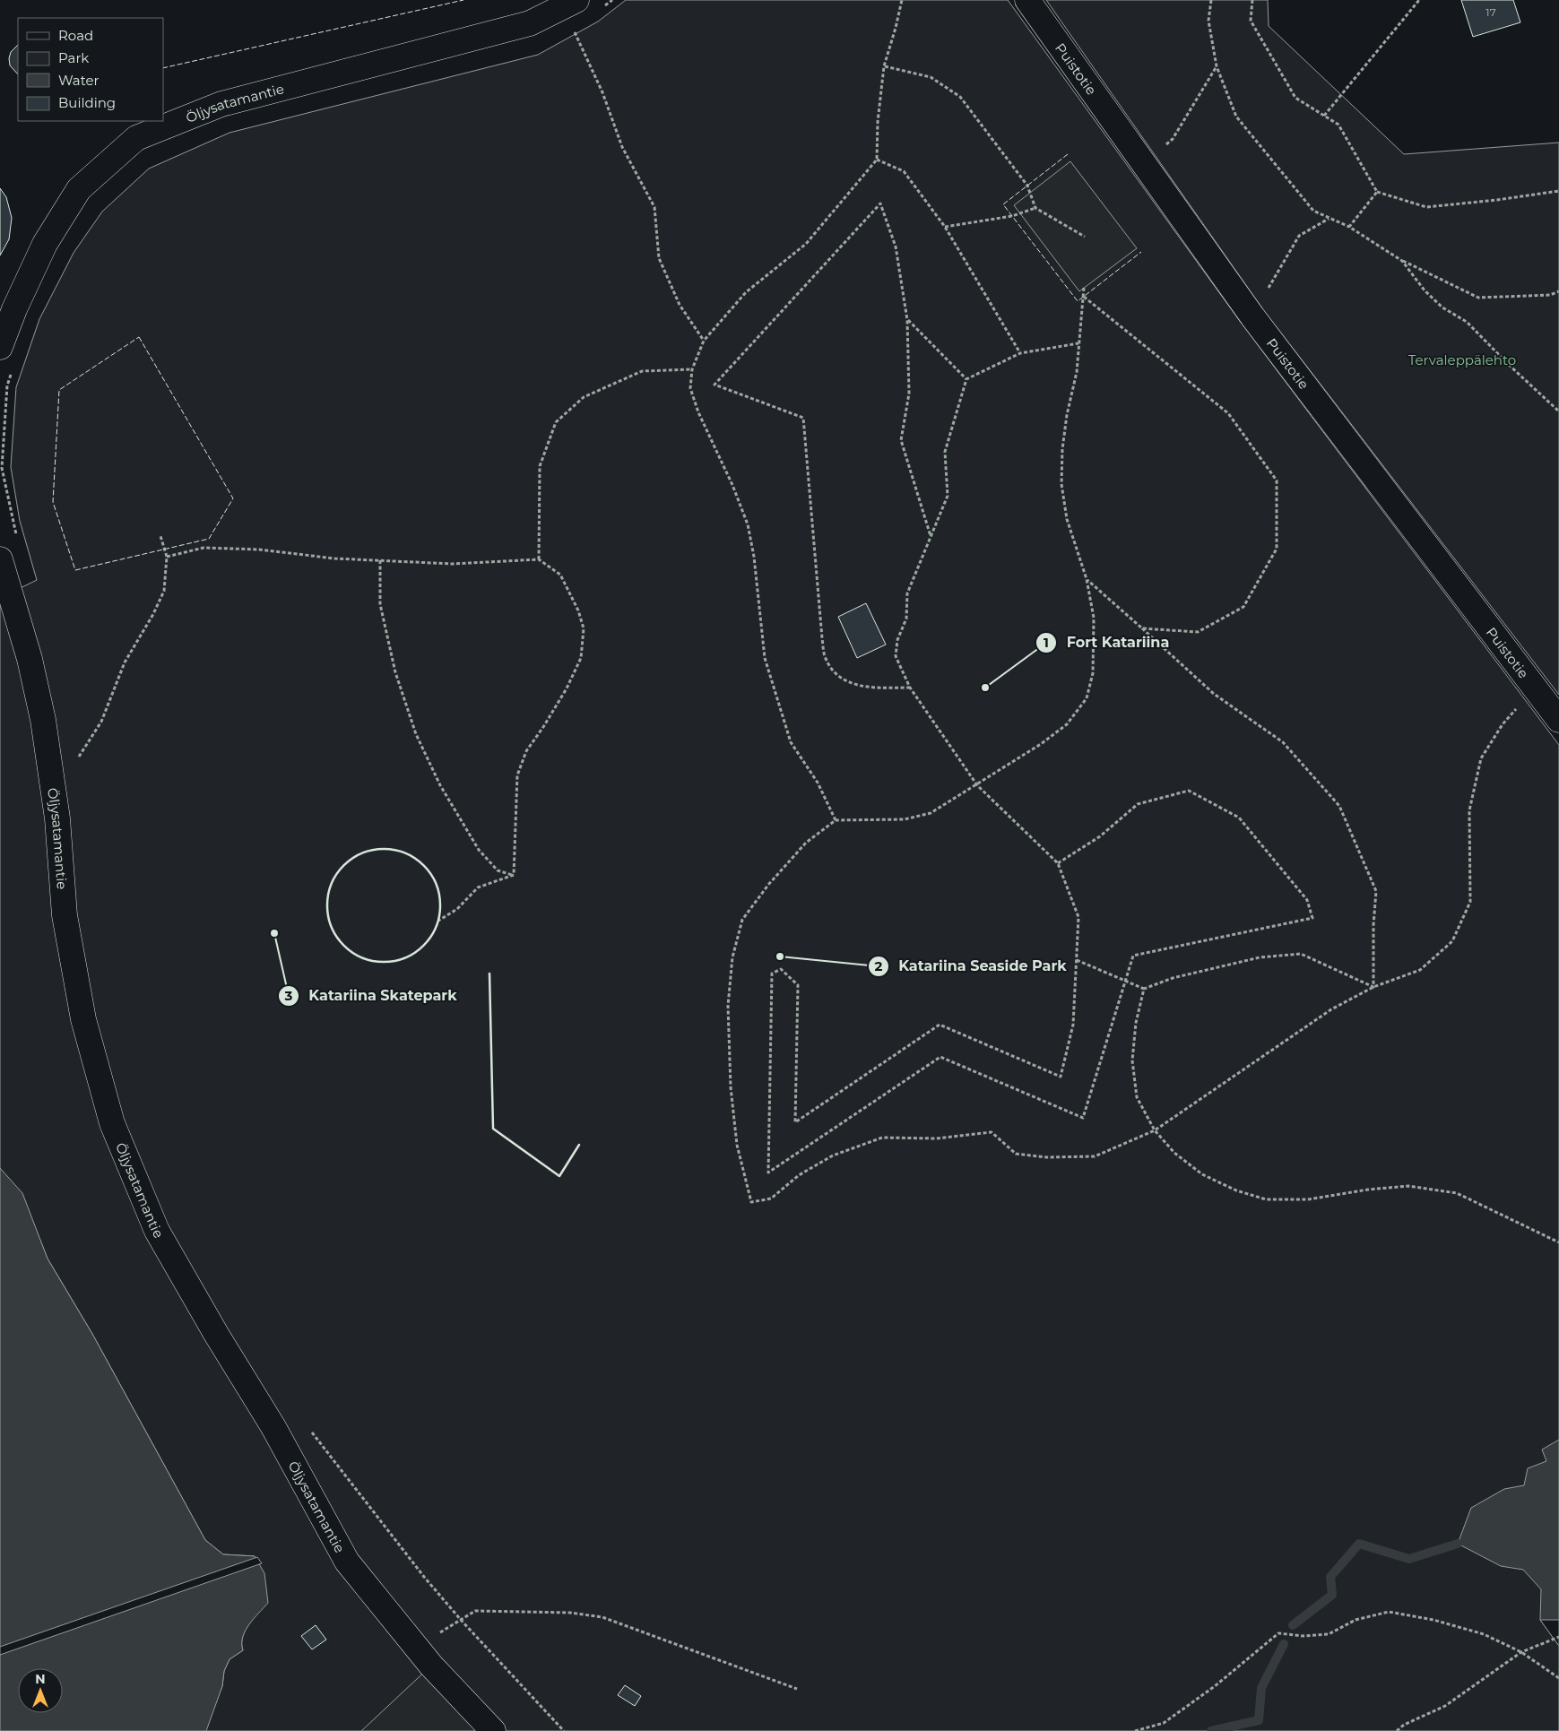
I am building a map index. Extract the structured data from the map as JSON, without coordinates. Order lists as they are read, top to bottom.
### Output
{
  "streets": {
    "street": ["Puistotie", "Öljysatamantie"]
  },
  "parks": ["Tervaleppälehto"],
  "places": ["Fort Katariina", "Katariina Skatepark", "Katariina Seaside Park"],
  "house_numbers": ["17"],
  "legend": [
    "Road",
    "Park",
    "Water",
    "Building"
  ],
  "north": "top"
}
